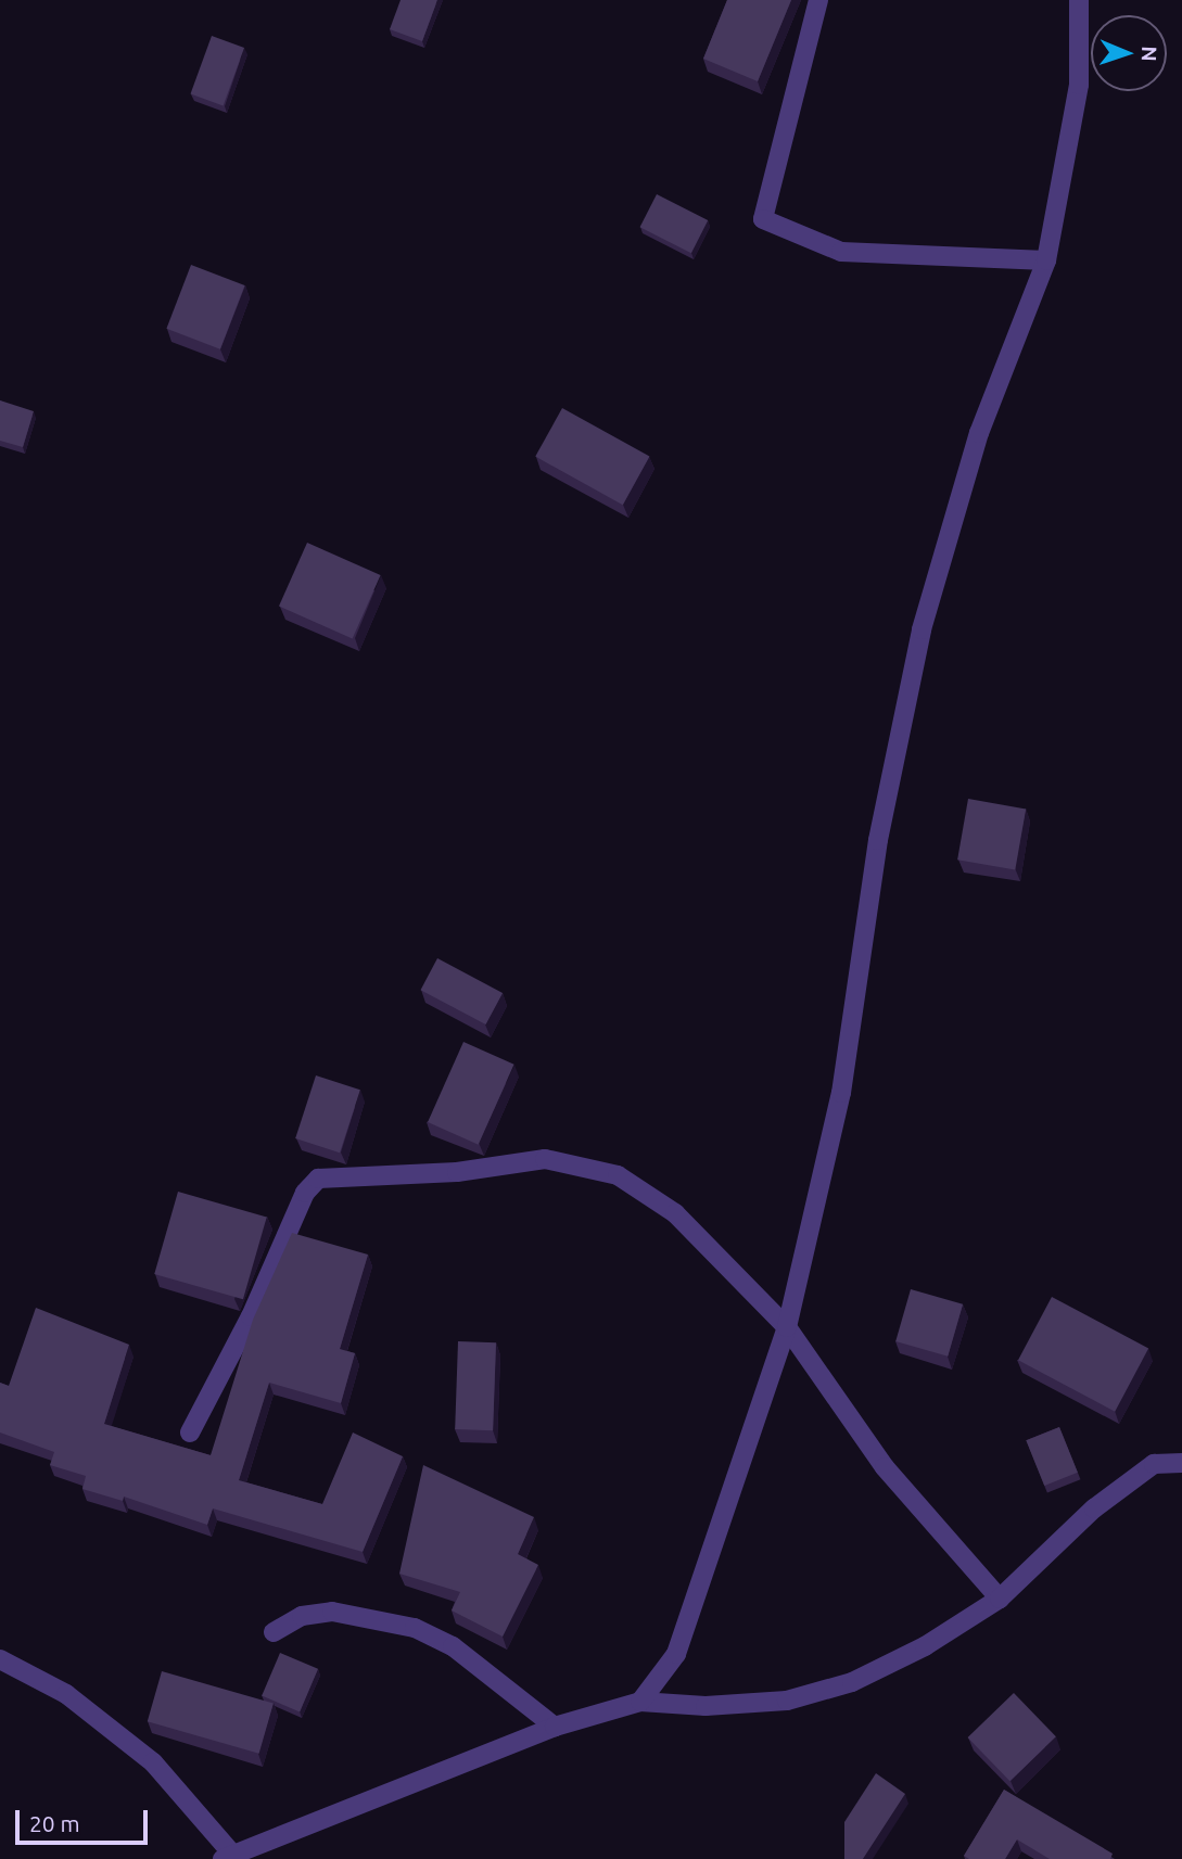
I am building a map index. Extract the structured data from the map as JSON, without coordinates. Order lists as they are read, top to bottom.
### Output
{
  "scale_bar": "20 m",
  "north": "right"
}
